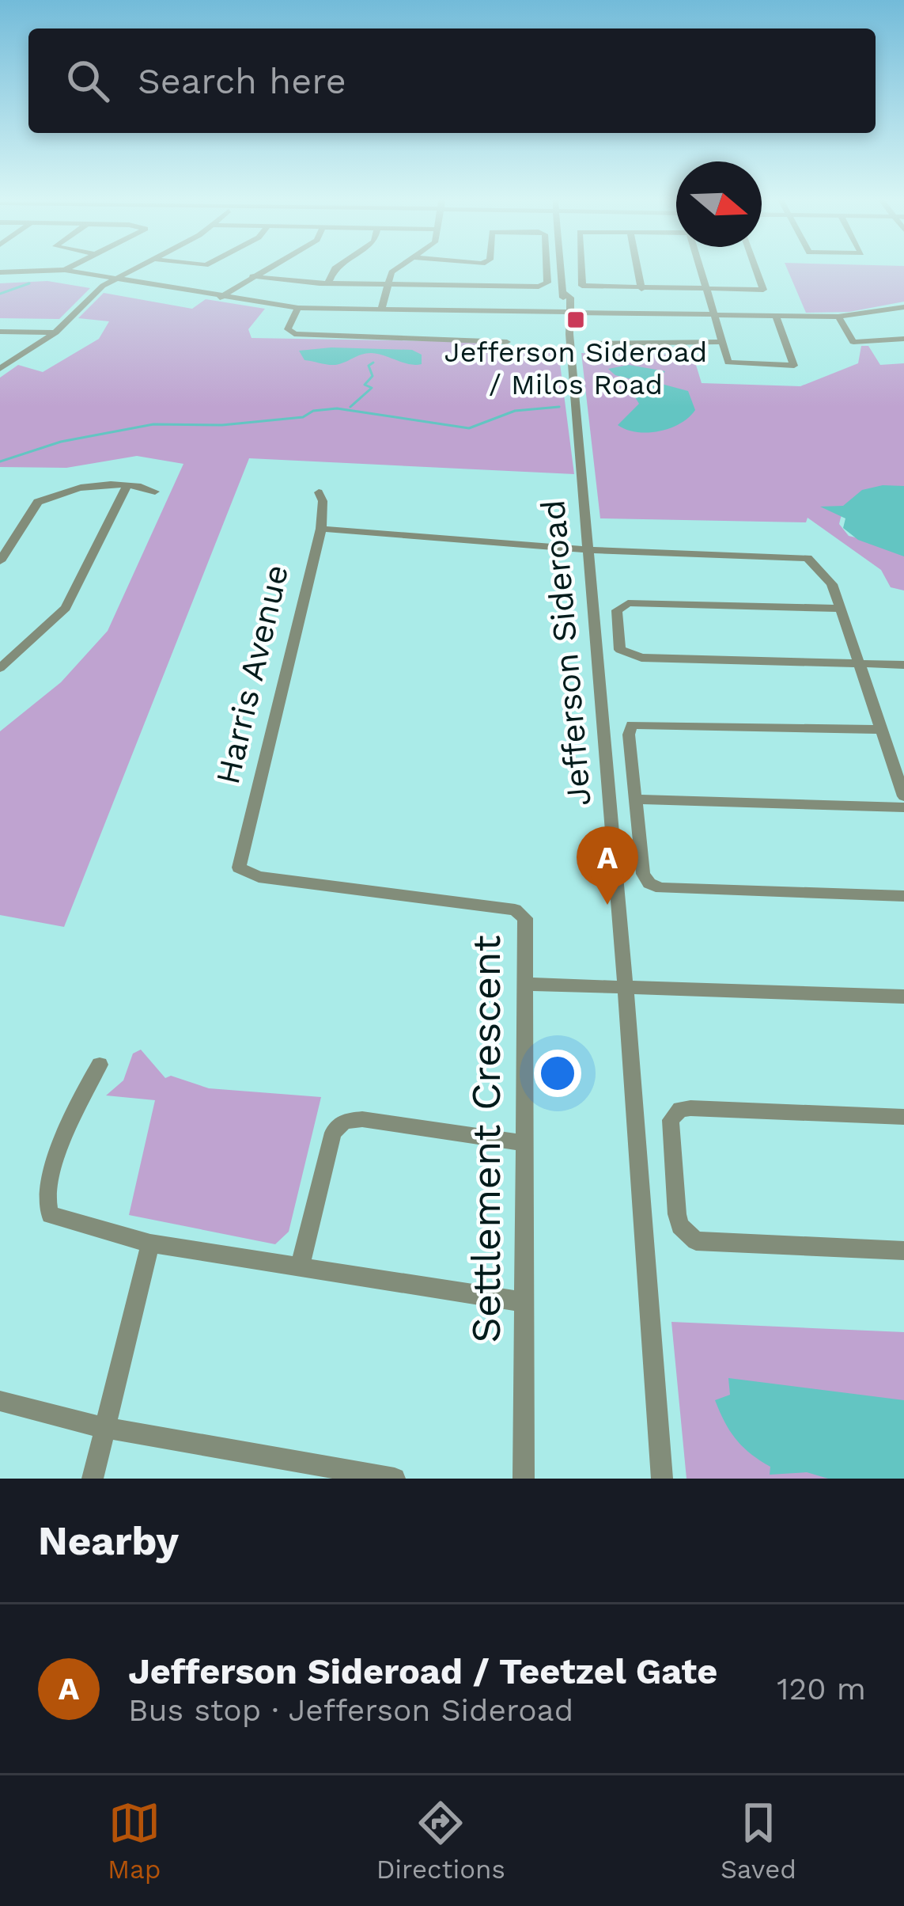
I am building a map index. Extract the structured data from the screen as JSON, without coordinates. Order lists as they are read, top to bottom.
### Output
{
  "streets": {
    "street": ["Jefferson Sideroad", "Harris Avenue", "Settlement Crescent"]
  },
  "crossings": [
    ["Harris Avenue", "Settlement Crescent"]
  ],
  "places": {
    "transit": ["Jefferson Sideroad / Milos Road"]
  },
  "north": "right",
  "page": {
    "search": "Search here",
    "pins": "A",
    "heading": "Nearby",
    "list": [
      {
        "mark": "A",
        "name": "Jefferson Sideroad / Teetzel Gate",
        "note": "Bus stop · Jefferson Sideroad",
        "value": "120 m"
      }
    ],
    "nav": ["Map", "Directions", "Saved"]
  }
}
